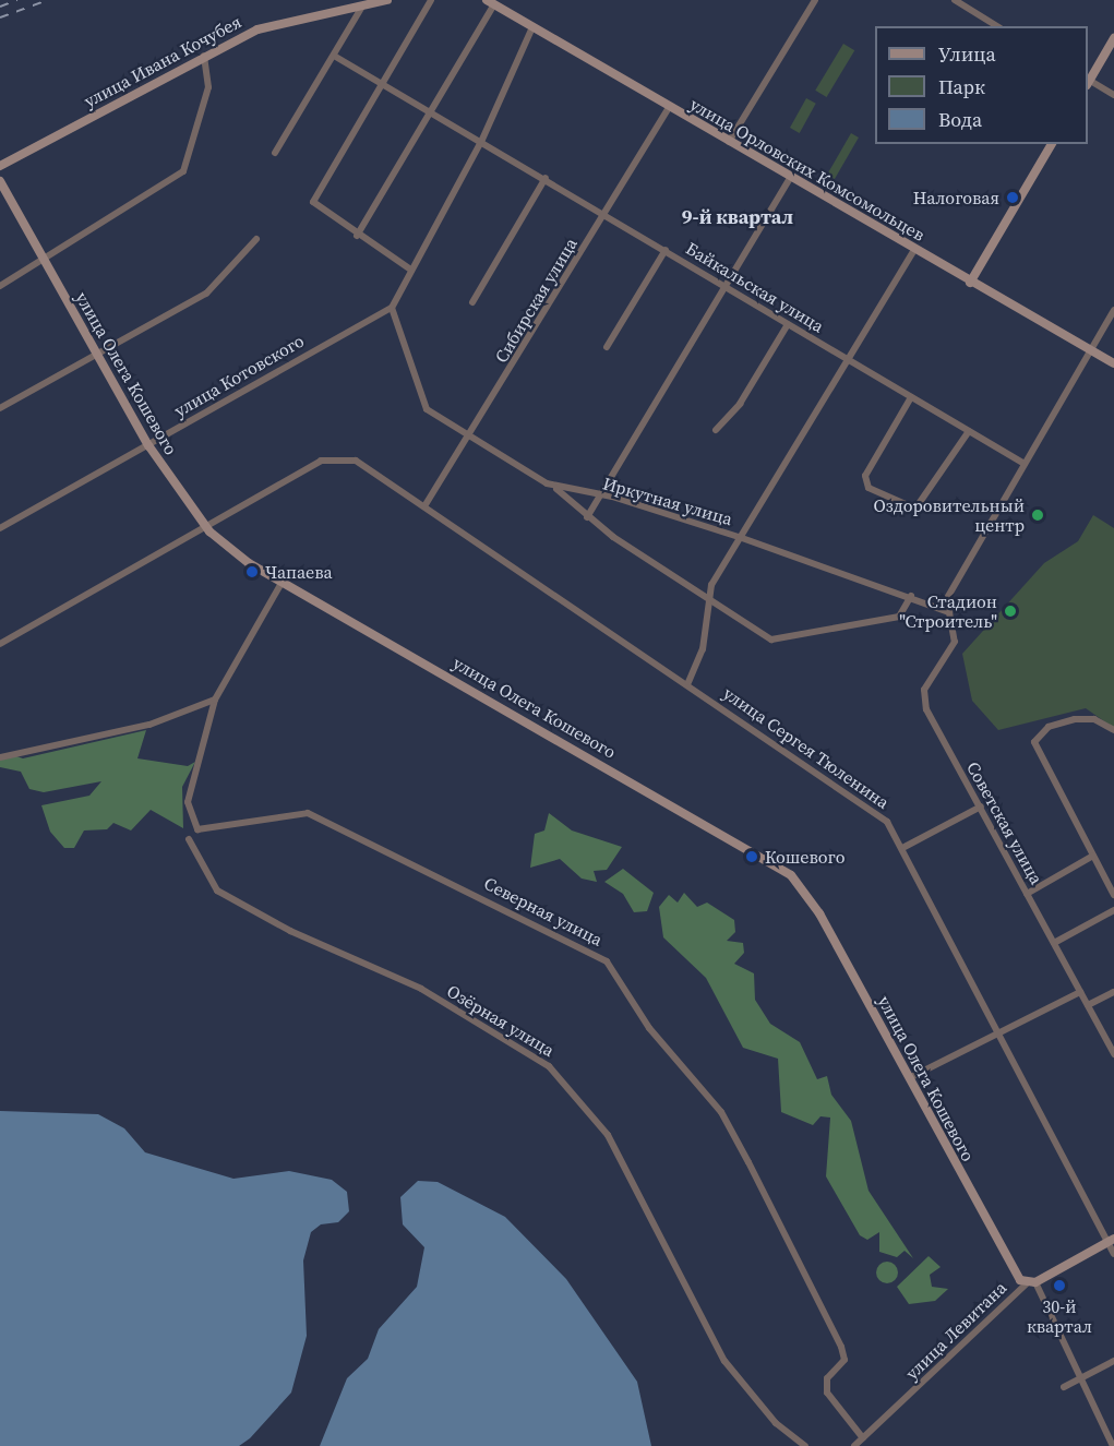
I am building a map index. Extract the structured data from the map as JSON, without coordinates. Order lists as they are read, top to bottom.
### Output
{
  "streets": {
    "street": [
      "улица Ивана Кочубея",
      "улица Орловских Комсомольцев",
      "Байкальская улица",
      "Сибирская улица",
      "улица Олега Кошевого",
      "улица Котовского",
      "Иркутная улица",
      "улица Сергея Тюленина",
      "Советская улица",
      "Северная улица",
      "Озёрная улица",
      "улица Левитана"
    ]
  },
  "crossings": [
    ["улица Орловских Комсомольцев", "Сибирская улица"],
    ["Байкальская улица", "Сибирская улица"],
    ["Сибирская улица", "Иркутная улица"],
    ["Сибирская улица", "улица Сергея Тюленина"],
    ["улица Олега Кошевого", "улица Котовского"],
    ["улица Олега Кошевого", "улица Сергея Тюленина"],
    ["улица Олега Кошевого", "улица Левитана"],
    ["улица Котовского", "Иркутная улица"],
    ["Иркутная улица", "Советская улица"],
    ["улица Сергея Тюленина", "улица Левитана"],
    ["Северная улица", "улица Левитана"]
  ],
  "districts": ["9-й квартал"],
  "places": [
    "Налоговая",
    "Оздоровительный центр",
    "Чапаева",
    "Стадион \"Строитель\"",
    "Кошевого",
    "30-й квартал"
  ],
  "legend": ["Улица", "Парк", "Вода"]
}
